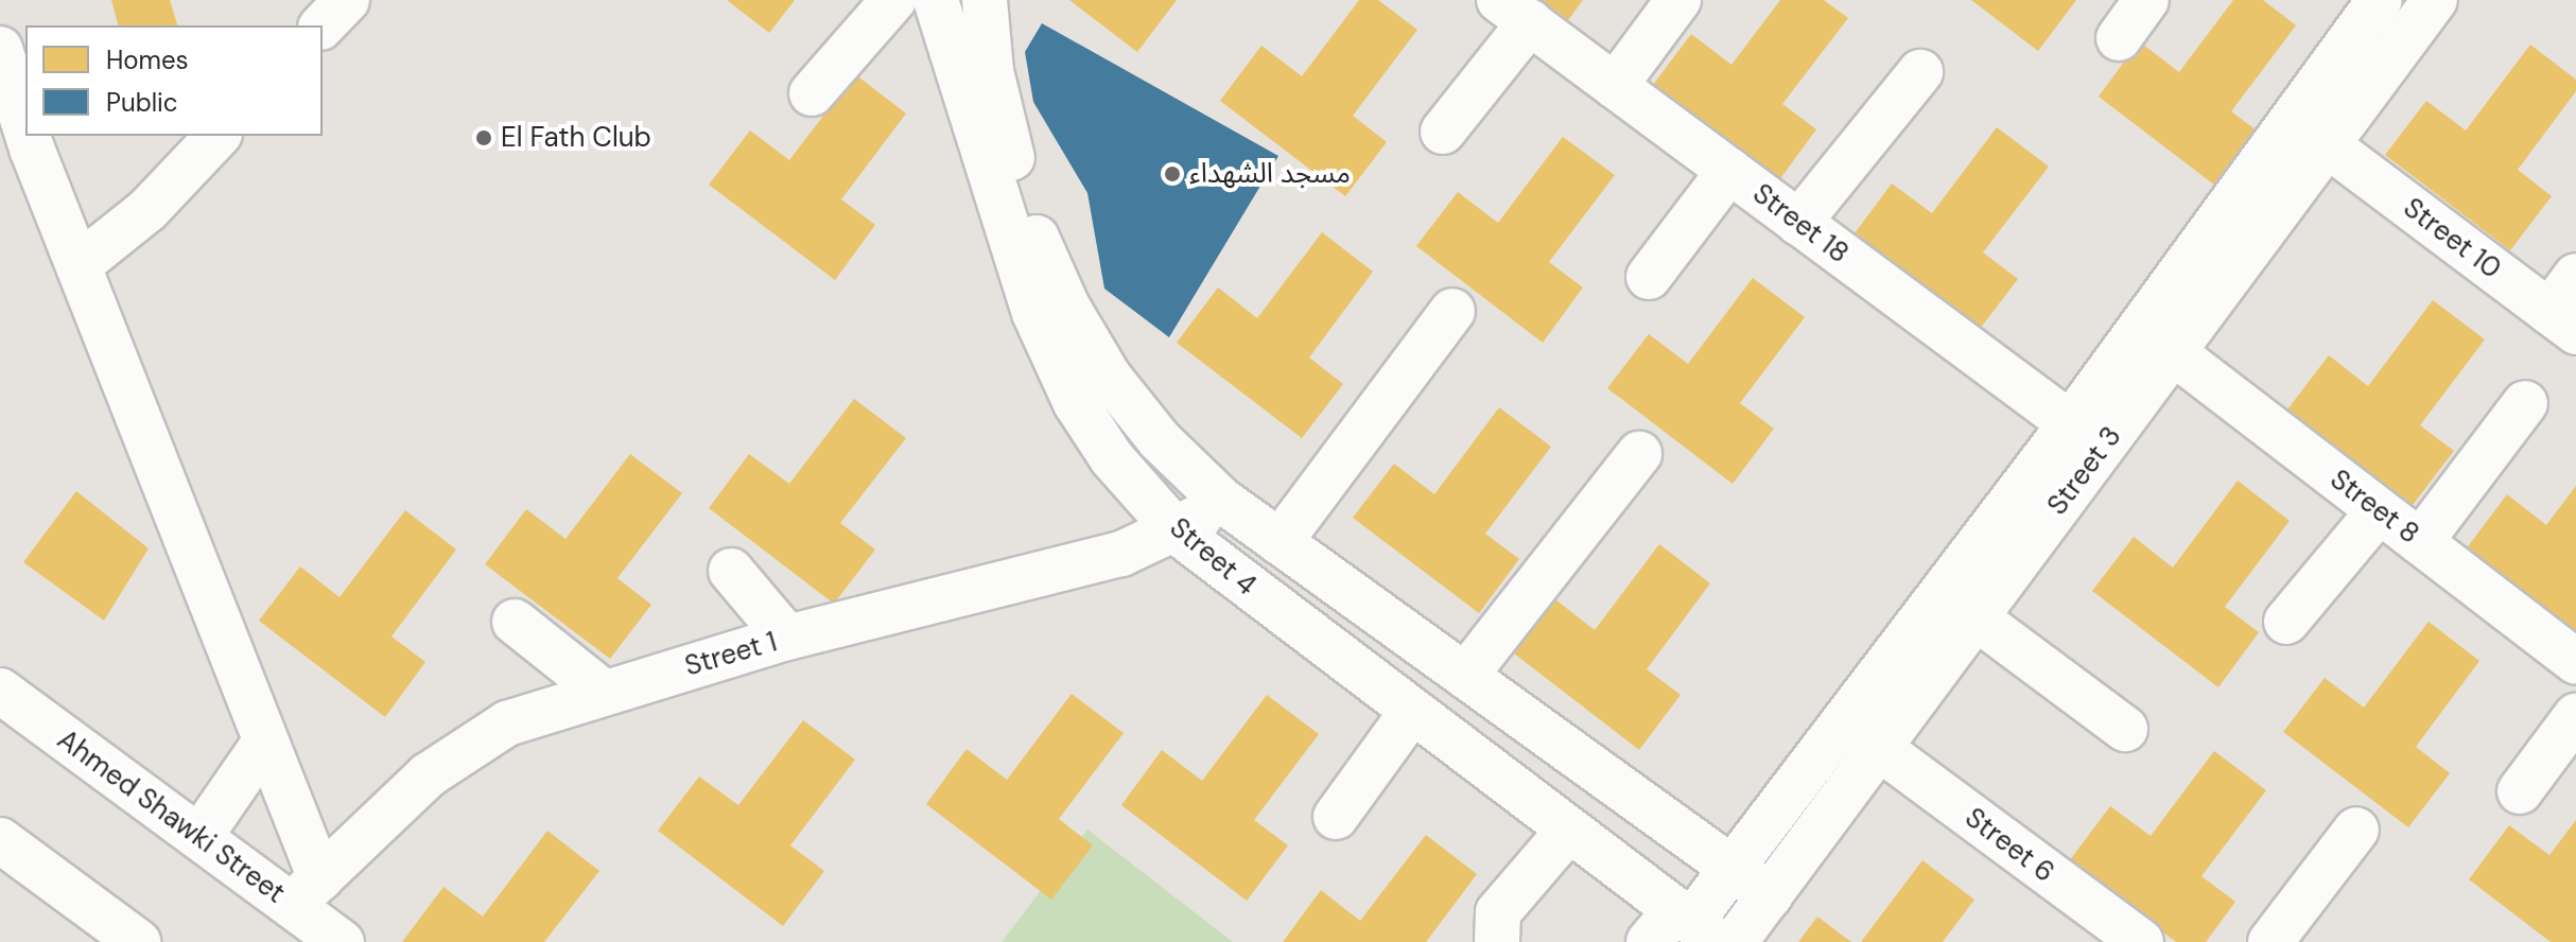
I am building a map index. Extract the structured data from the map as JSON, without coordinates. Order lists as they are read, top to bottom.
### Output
{
  "streets": {
    "street": [
      "Street 18",
      "Street 10",
      "Street 3",
      "Street 8",
      "Street 4",
      "Street 1",
      "Ahmed Shawki Street",
      "Street 6"
    ]
  },
  "crossings": [
    ["Street 18", "Street 3"],
    ["Street 10", "Street 3"],
    ["Street 3", "Street 8"],
    ["Street 3", "Street 4"],
    ["Street 3", "Street 6"],
    ["Street 4", "Street 1"],
    ["Street 1", "Ahmed Shawki Street"]
  ],
  "places": ["El Fath Club", "مسجد الشهداء"],
  "legend": ["Homes", "Public"]
}
